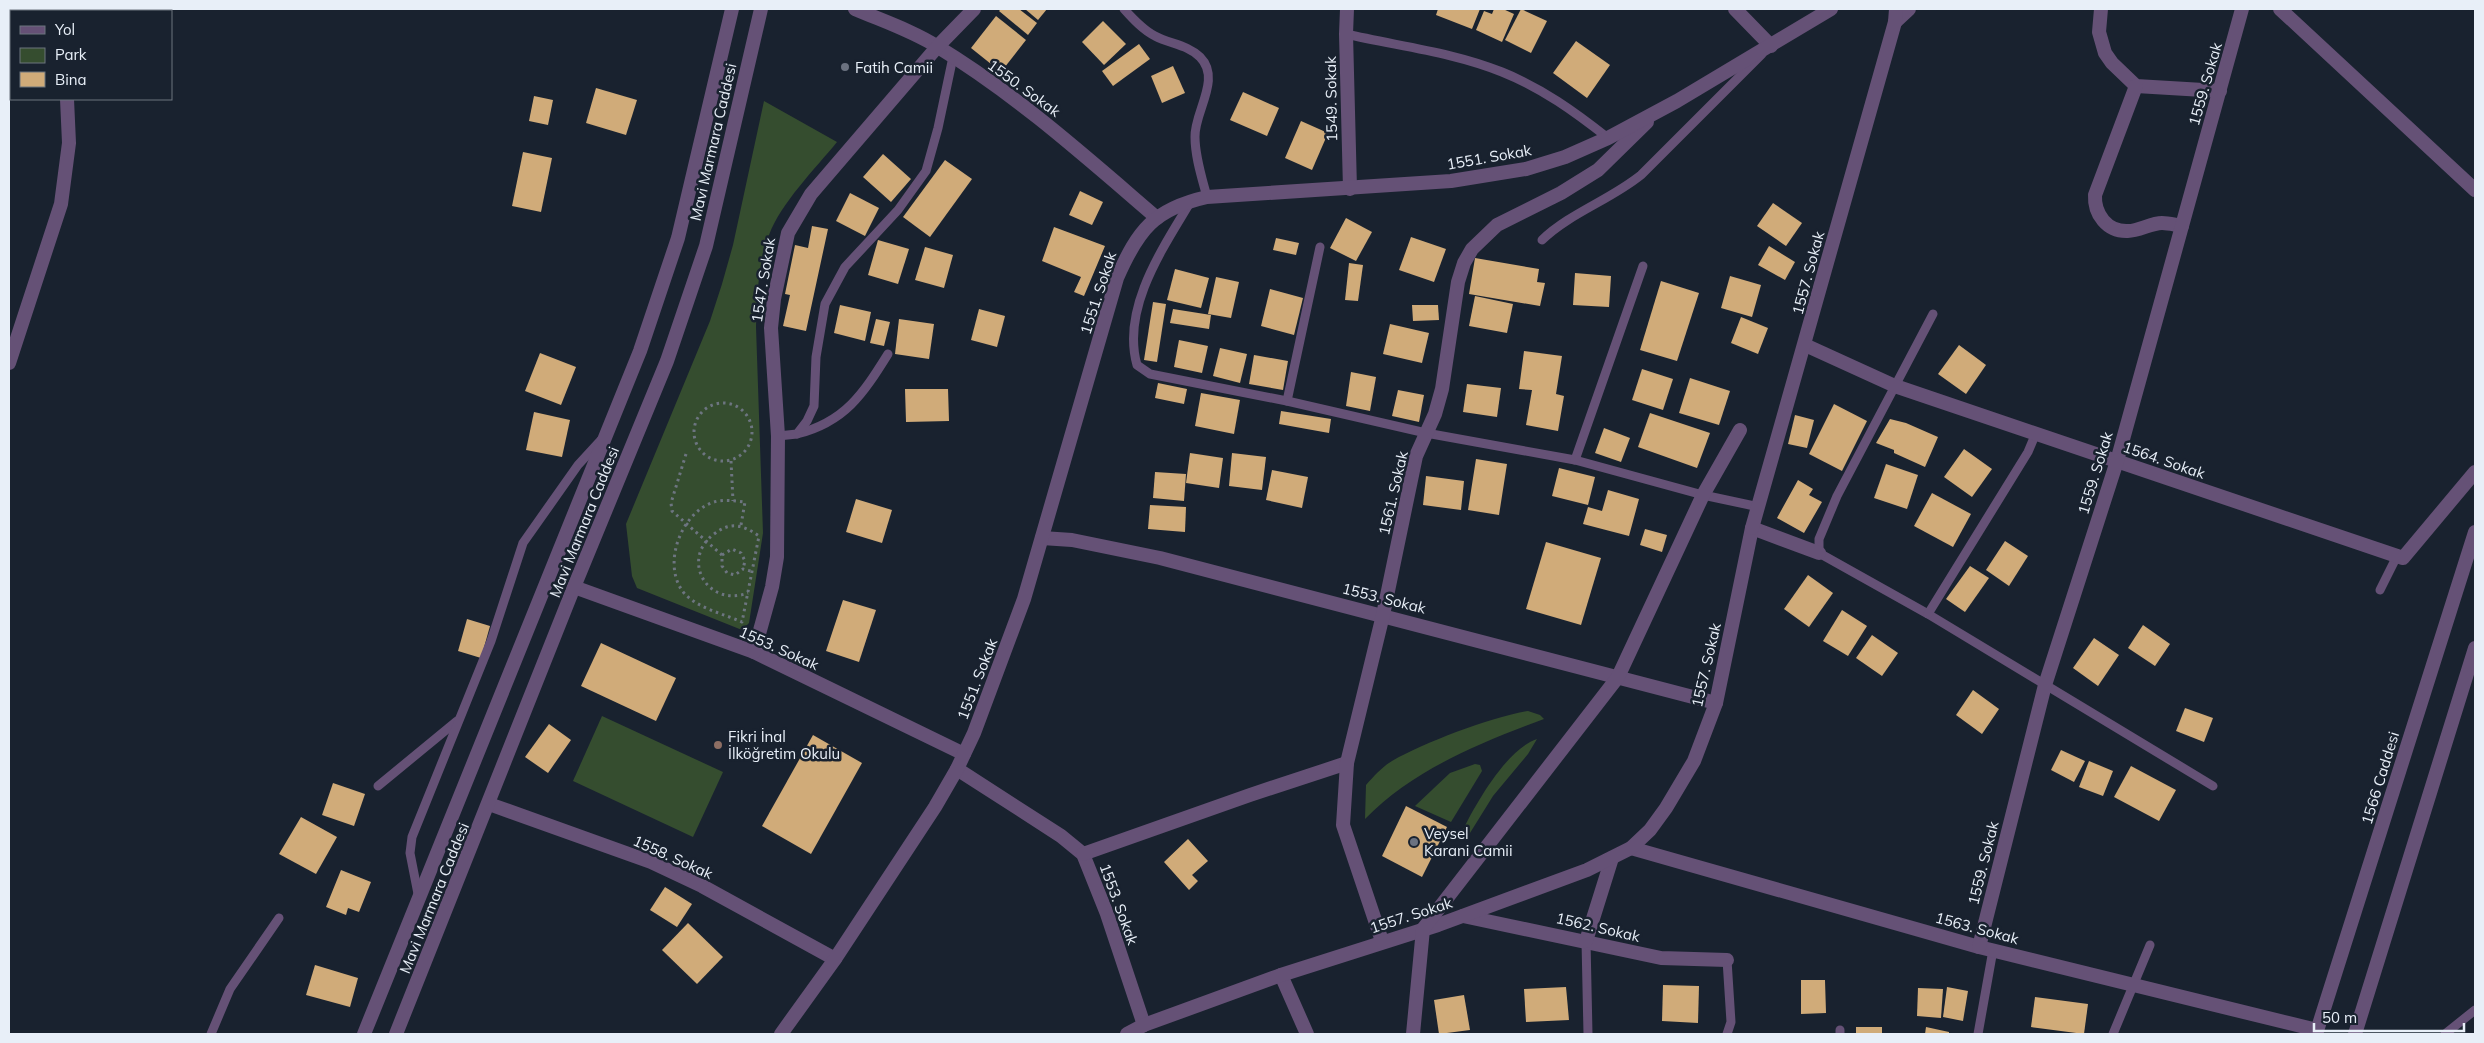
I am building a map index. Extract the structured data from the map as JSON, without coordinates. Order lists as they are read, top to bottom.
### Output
{
  "streets": {
    "street": [
      "1559. Sokak",
      "1550. Sokak",
      "1549. Sokak",
      "Mavi Marmara Caddesi",
      "1551. Sokak",
      "1557. Sokak",
      "1547. Sokak",
      "1564. Sokak",
      "1561. Sokak",
      "1553. Sokak",
      "1566 Caddesi",
      "1558. Sokak",
      "1562. Sokak",
      "1563. Sokak"
    ]
  },
  "crossings": [
    ["1559. Sokak", "1564. Sokak"],
    ["1559. Sokak", "1563. Sokak"],
    ["1550. Sokak", "1551. Sokak"],
    ["1550. Sokak", "1547. Sokak"],
    ["1549. Sokak", "1551. Sokak"],
    ["Mavi Marmara Caddesi", "1553. Sokak"],
    ["Mavi Marmara Caddesi", "1558. Sokak"],
    ["1551. Sokak", "1561. Sokak"],
    ["1551. Sokak", "1553. Sokak"],
    ["1551. Sokak", "1558. Sokak"],
    ["1557. Sokak", "1564. Sokak"],
    ["1557. Sokak", "1561. Sokak"],
    ["1557. Sokak", "1553. Sokak"],
    ["1557. Sokak", "1562. Sokak"],
    ["1557. Sokak", "1563. Sokak"],
    ["1547. Sokak", "1553. Sokak"],
    ["1561. Sokak", "1553. Sokak"],
    ["1566 Caddesi", "1563. Sokak"]
  ],
  "places": ["Fatih Camii", "Fikri İnal İlköğretim Okulu", "Veysel Karani Camii"],
  "legend": ["Yol", "Park", "Bina"],
  "scale_bar": "50 m"
}
